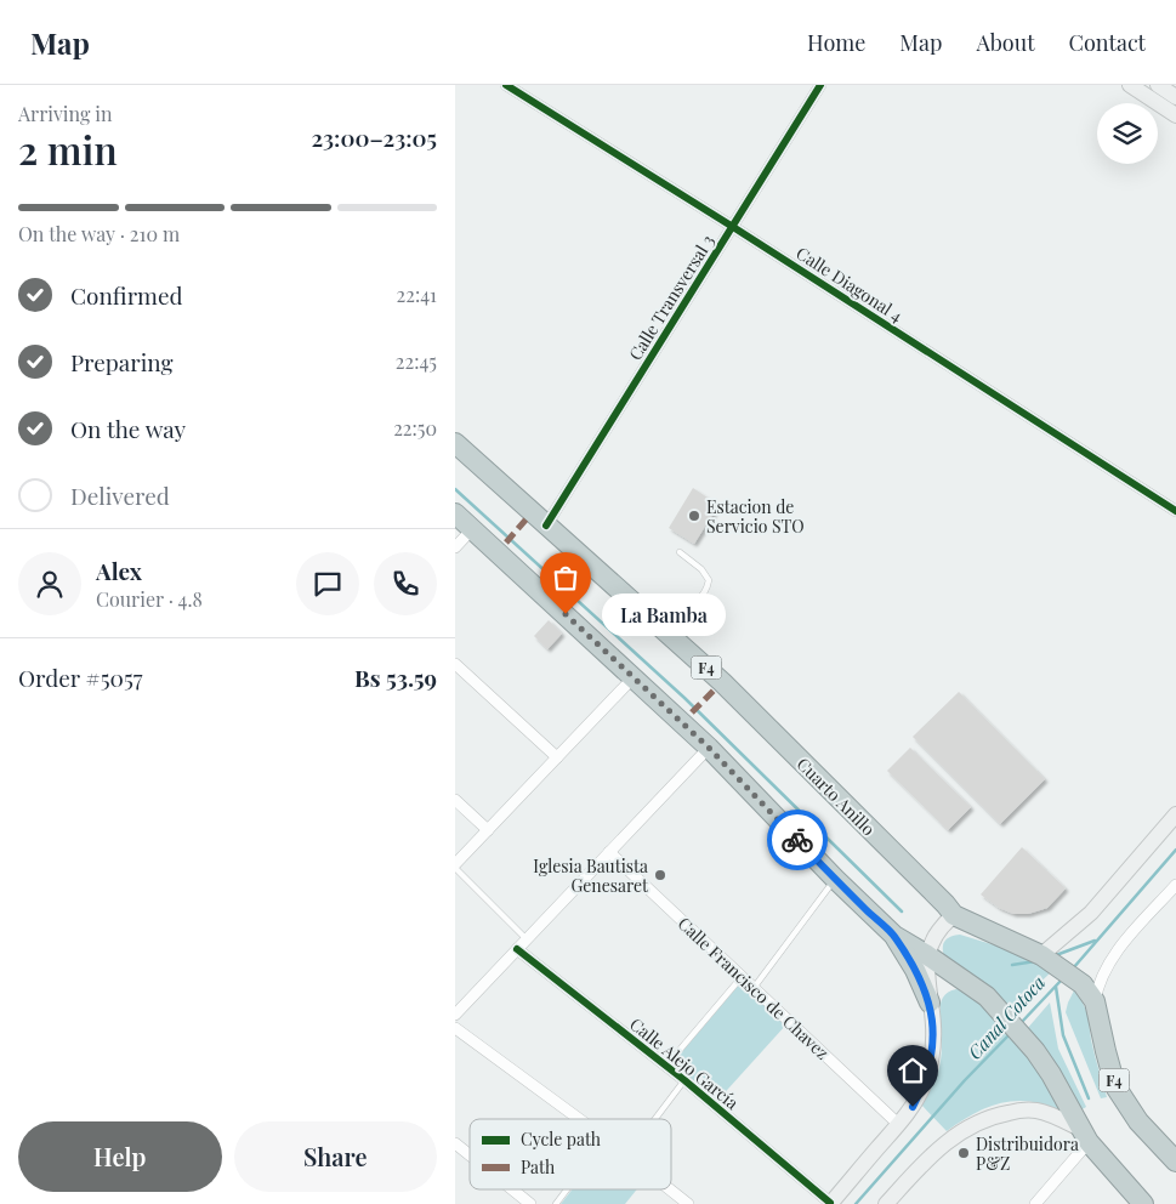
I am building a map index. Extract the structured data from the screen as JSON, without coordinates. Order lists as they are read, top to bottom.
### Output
{
  "streets": {
    "highway": ["F4", "Cuarto Anillo"],
    "street": [
      "Calle Diagonal 4",
      "Calle Transversal 3",
      "Calle Francisco de Chavez",
      "Calle Alejo García"
    ]
  },
  "crossings": [
    ["Calle Diagonal 4", "Calle Transversal 3"],
    ["Calle Transversal 3", "Cuarto Anillo"]
  ],
  "water": ["Canal Cotoca"],
  "places": [
    "Estacion de Servicio STO",
    "La Bamba",
    "Iglesia Bautista Genesaret",
    "Distribuidora P&Z"
  ],
  "legend": ["Cycle path", "Path"],
  "page": {
    "header": "Map",
    "nav": [
      "Home",
      "Map",
      "About",
      "Contact"
    ],
    "heading": ["2 min", "Arriving in", "23:00–23:05"],
    "panel": [
      "Alex",
      "Courier · 4.8",
      "Order #5057",
      "Bs 53.59"
    ],
    "bar": "On the way · 210 m",
    "list": [
      ["Confirmed", "22:41"],
      ["Preparing", "22:45"],
      ["On the way", "22:50"],
      "Delivered"
    ],
    "bubble": "La Bamba",
    "buttons": ["Help", "Share"]
  }
}
